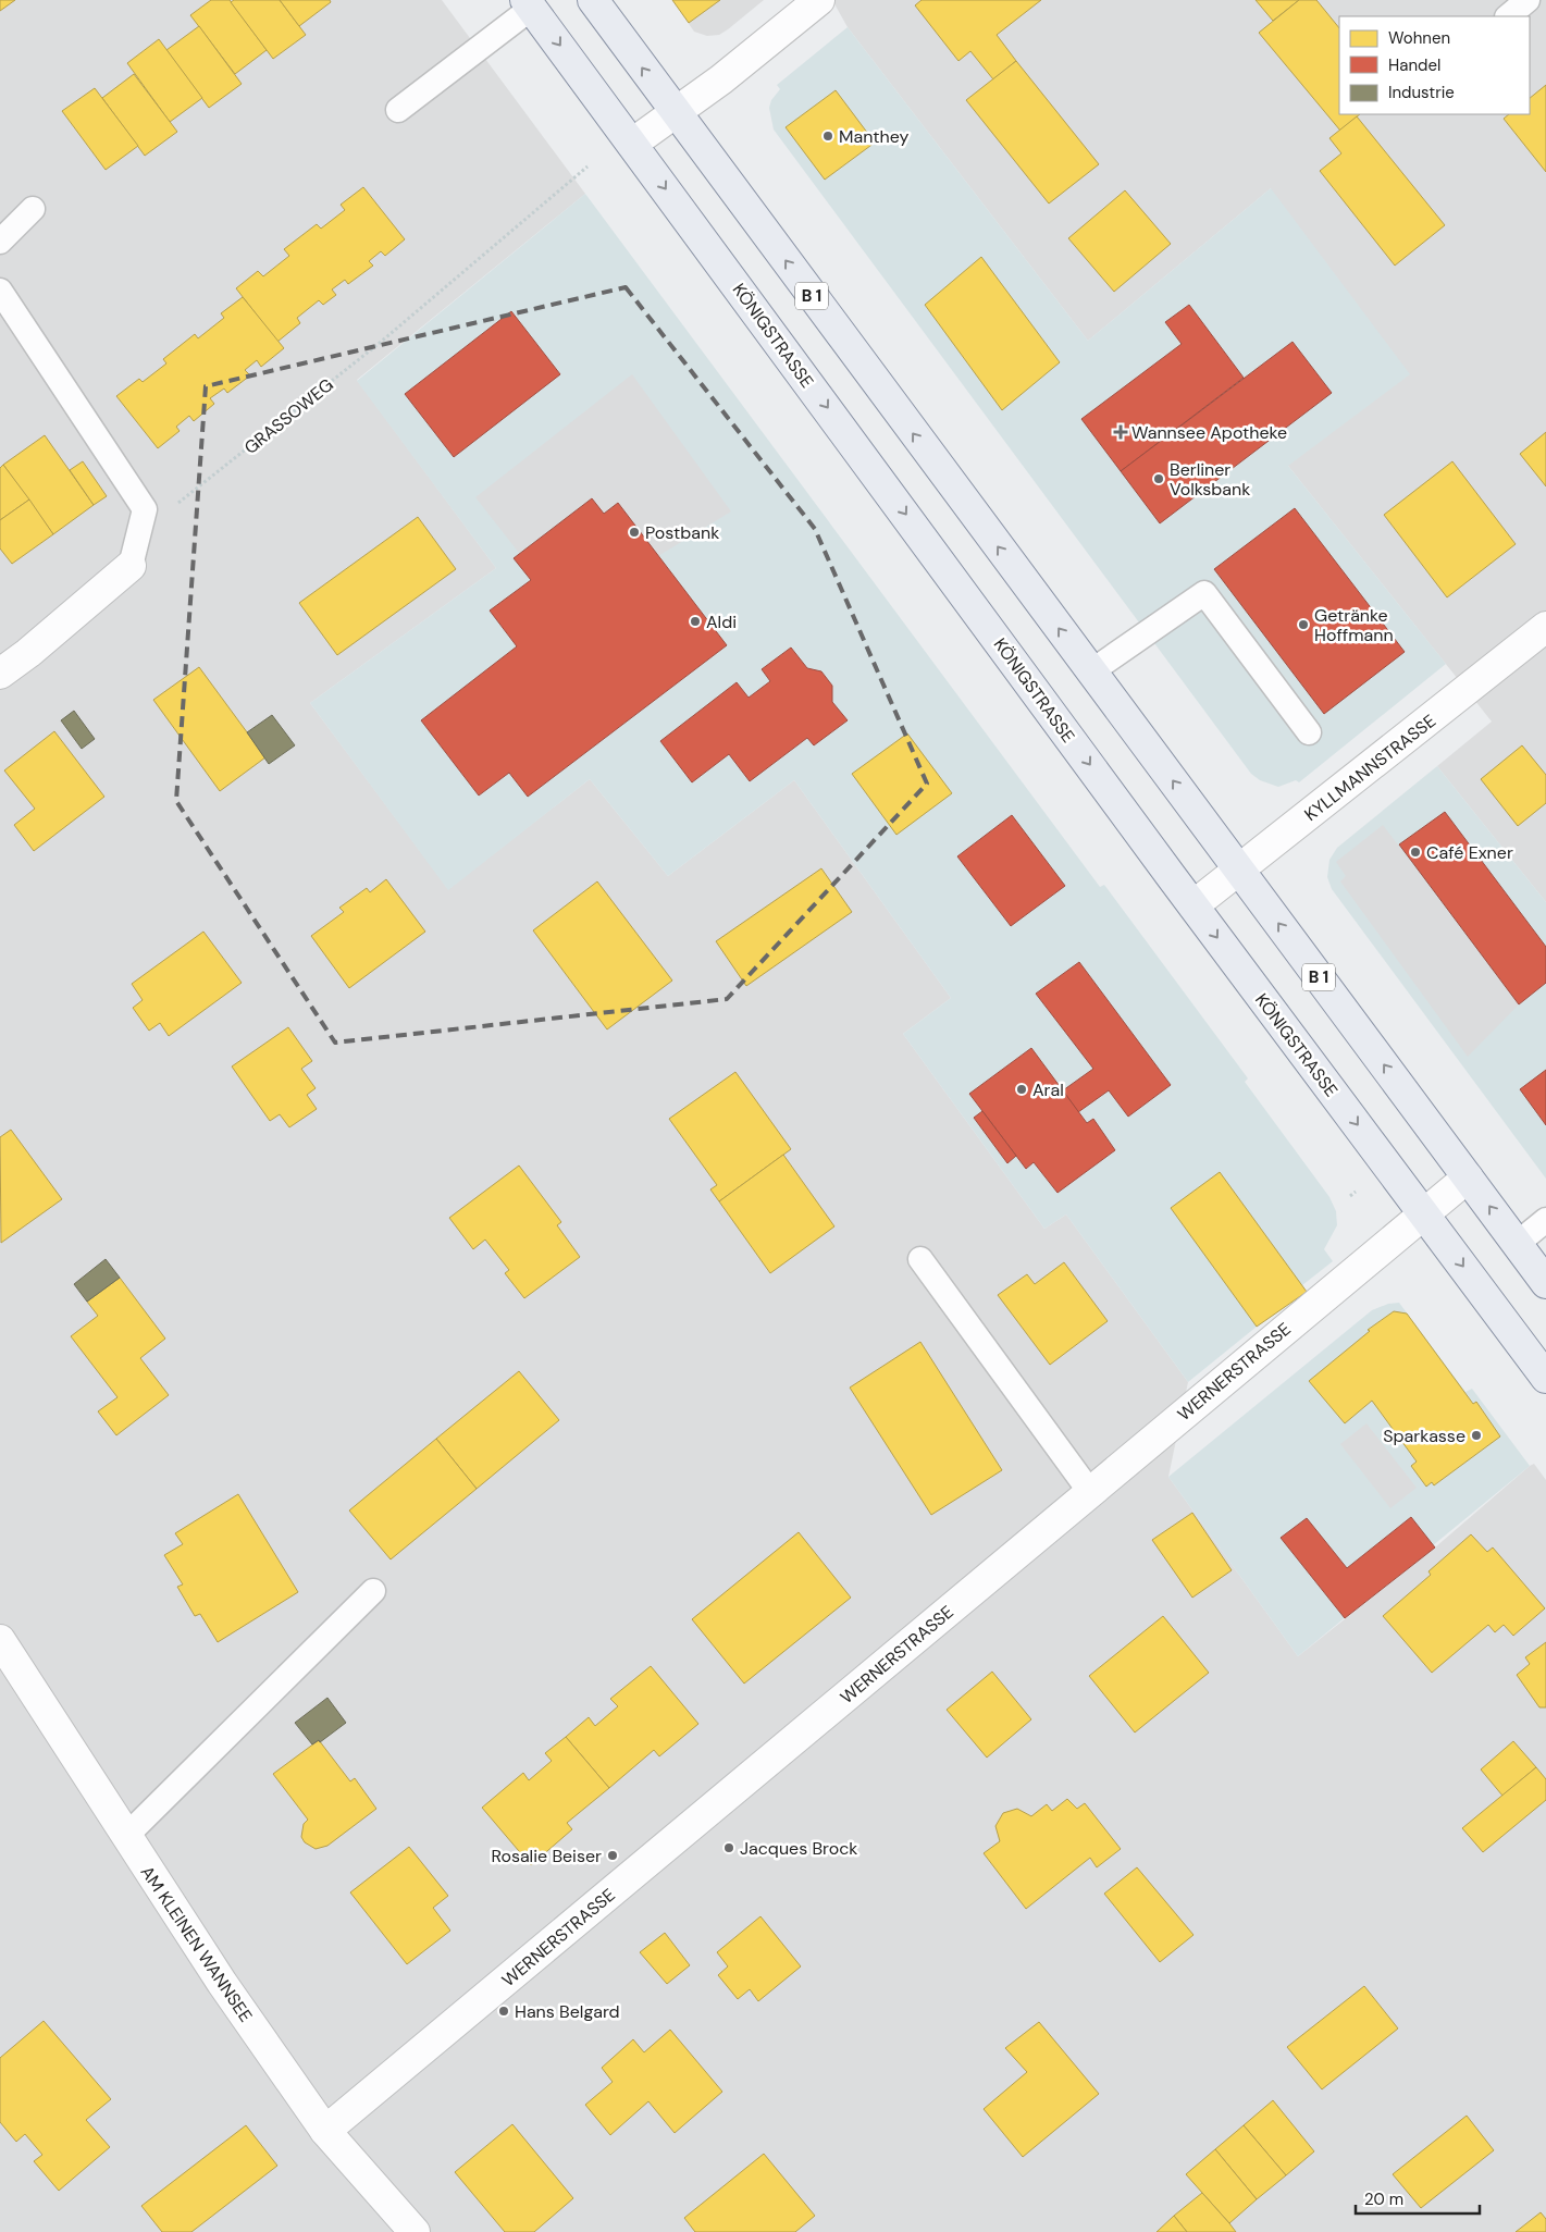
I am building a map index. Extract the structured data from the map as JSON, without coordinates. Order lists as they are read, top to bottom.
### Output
{
  "streets": {
    "main road": ["B 1", "KÖNIGSTRASSE"],
    "street": ["KYLLMANNSTRASSE", "WERNERSTRASSE", "AM KLEINEN WANNSEE"],
    "path": ["GRASSOWEG"]
  },
  "crossings": [
    ["B 1", "KYLLMANNSTRASSE"],
    ["B 1", "WERNERSTRASSE"],
    ["KÖNIGSTRASSE", "KYLLMANNSTRASSE"],
    ["KÖNIGSTRASSE", "WERNERSTRASSE"],
    ["WERNERSTRASSE", "AM KLEINEN WANNSEE"]
  ],
  "places": {
    "other": [
      "Manthey",
      "Berliner Volksbank",
      "Postbank",
      "Aldi",
      "Getränke Hoffmann",
      "Café Exner",
      "Aral",
      "Sparkasse",
      "Jacques Brock",
      "Rosalie Beiser",
      "Hans Belgard"
    ],
    "health": ["Wannsee Apotheke"]
  },
  "legend": ["Wohnen", "Handel", "Industrie"],
  "scale_bar": "20 m"
}
